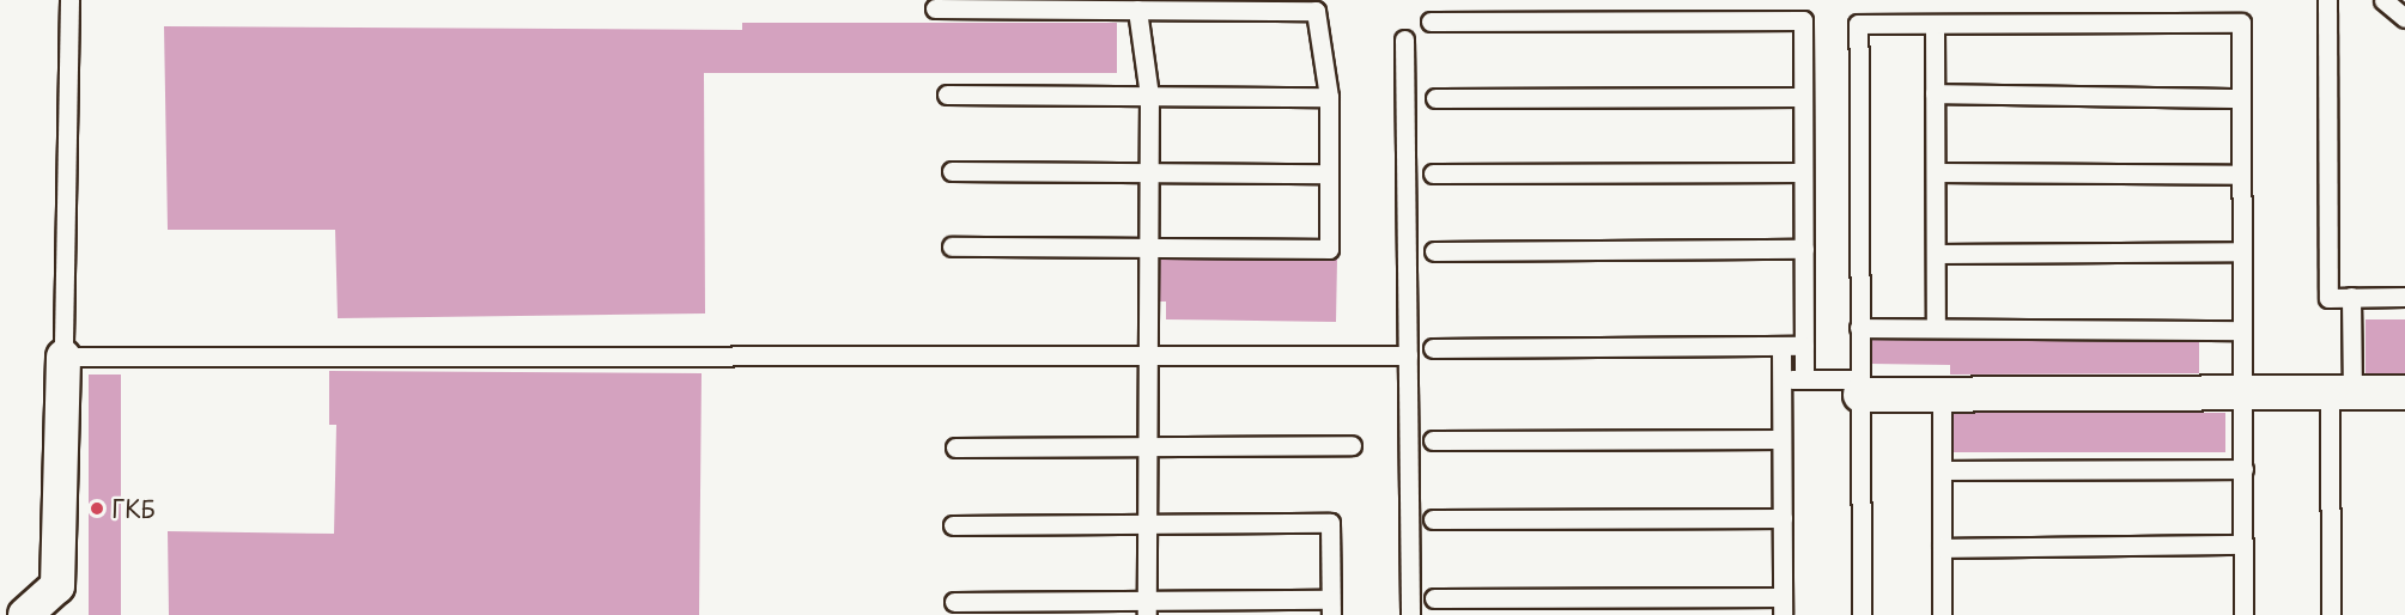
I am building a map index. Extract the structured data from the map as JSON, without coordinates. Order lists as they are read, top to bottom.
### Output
{
  "places": ["ГКБ"]
}
